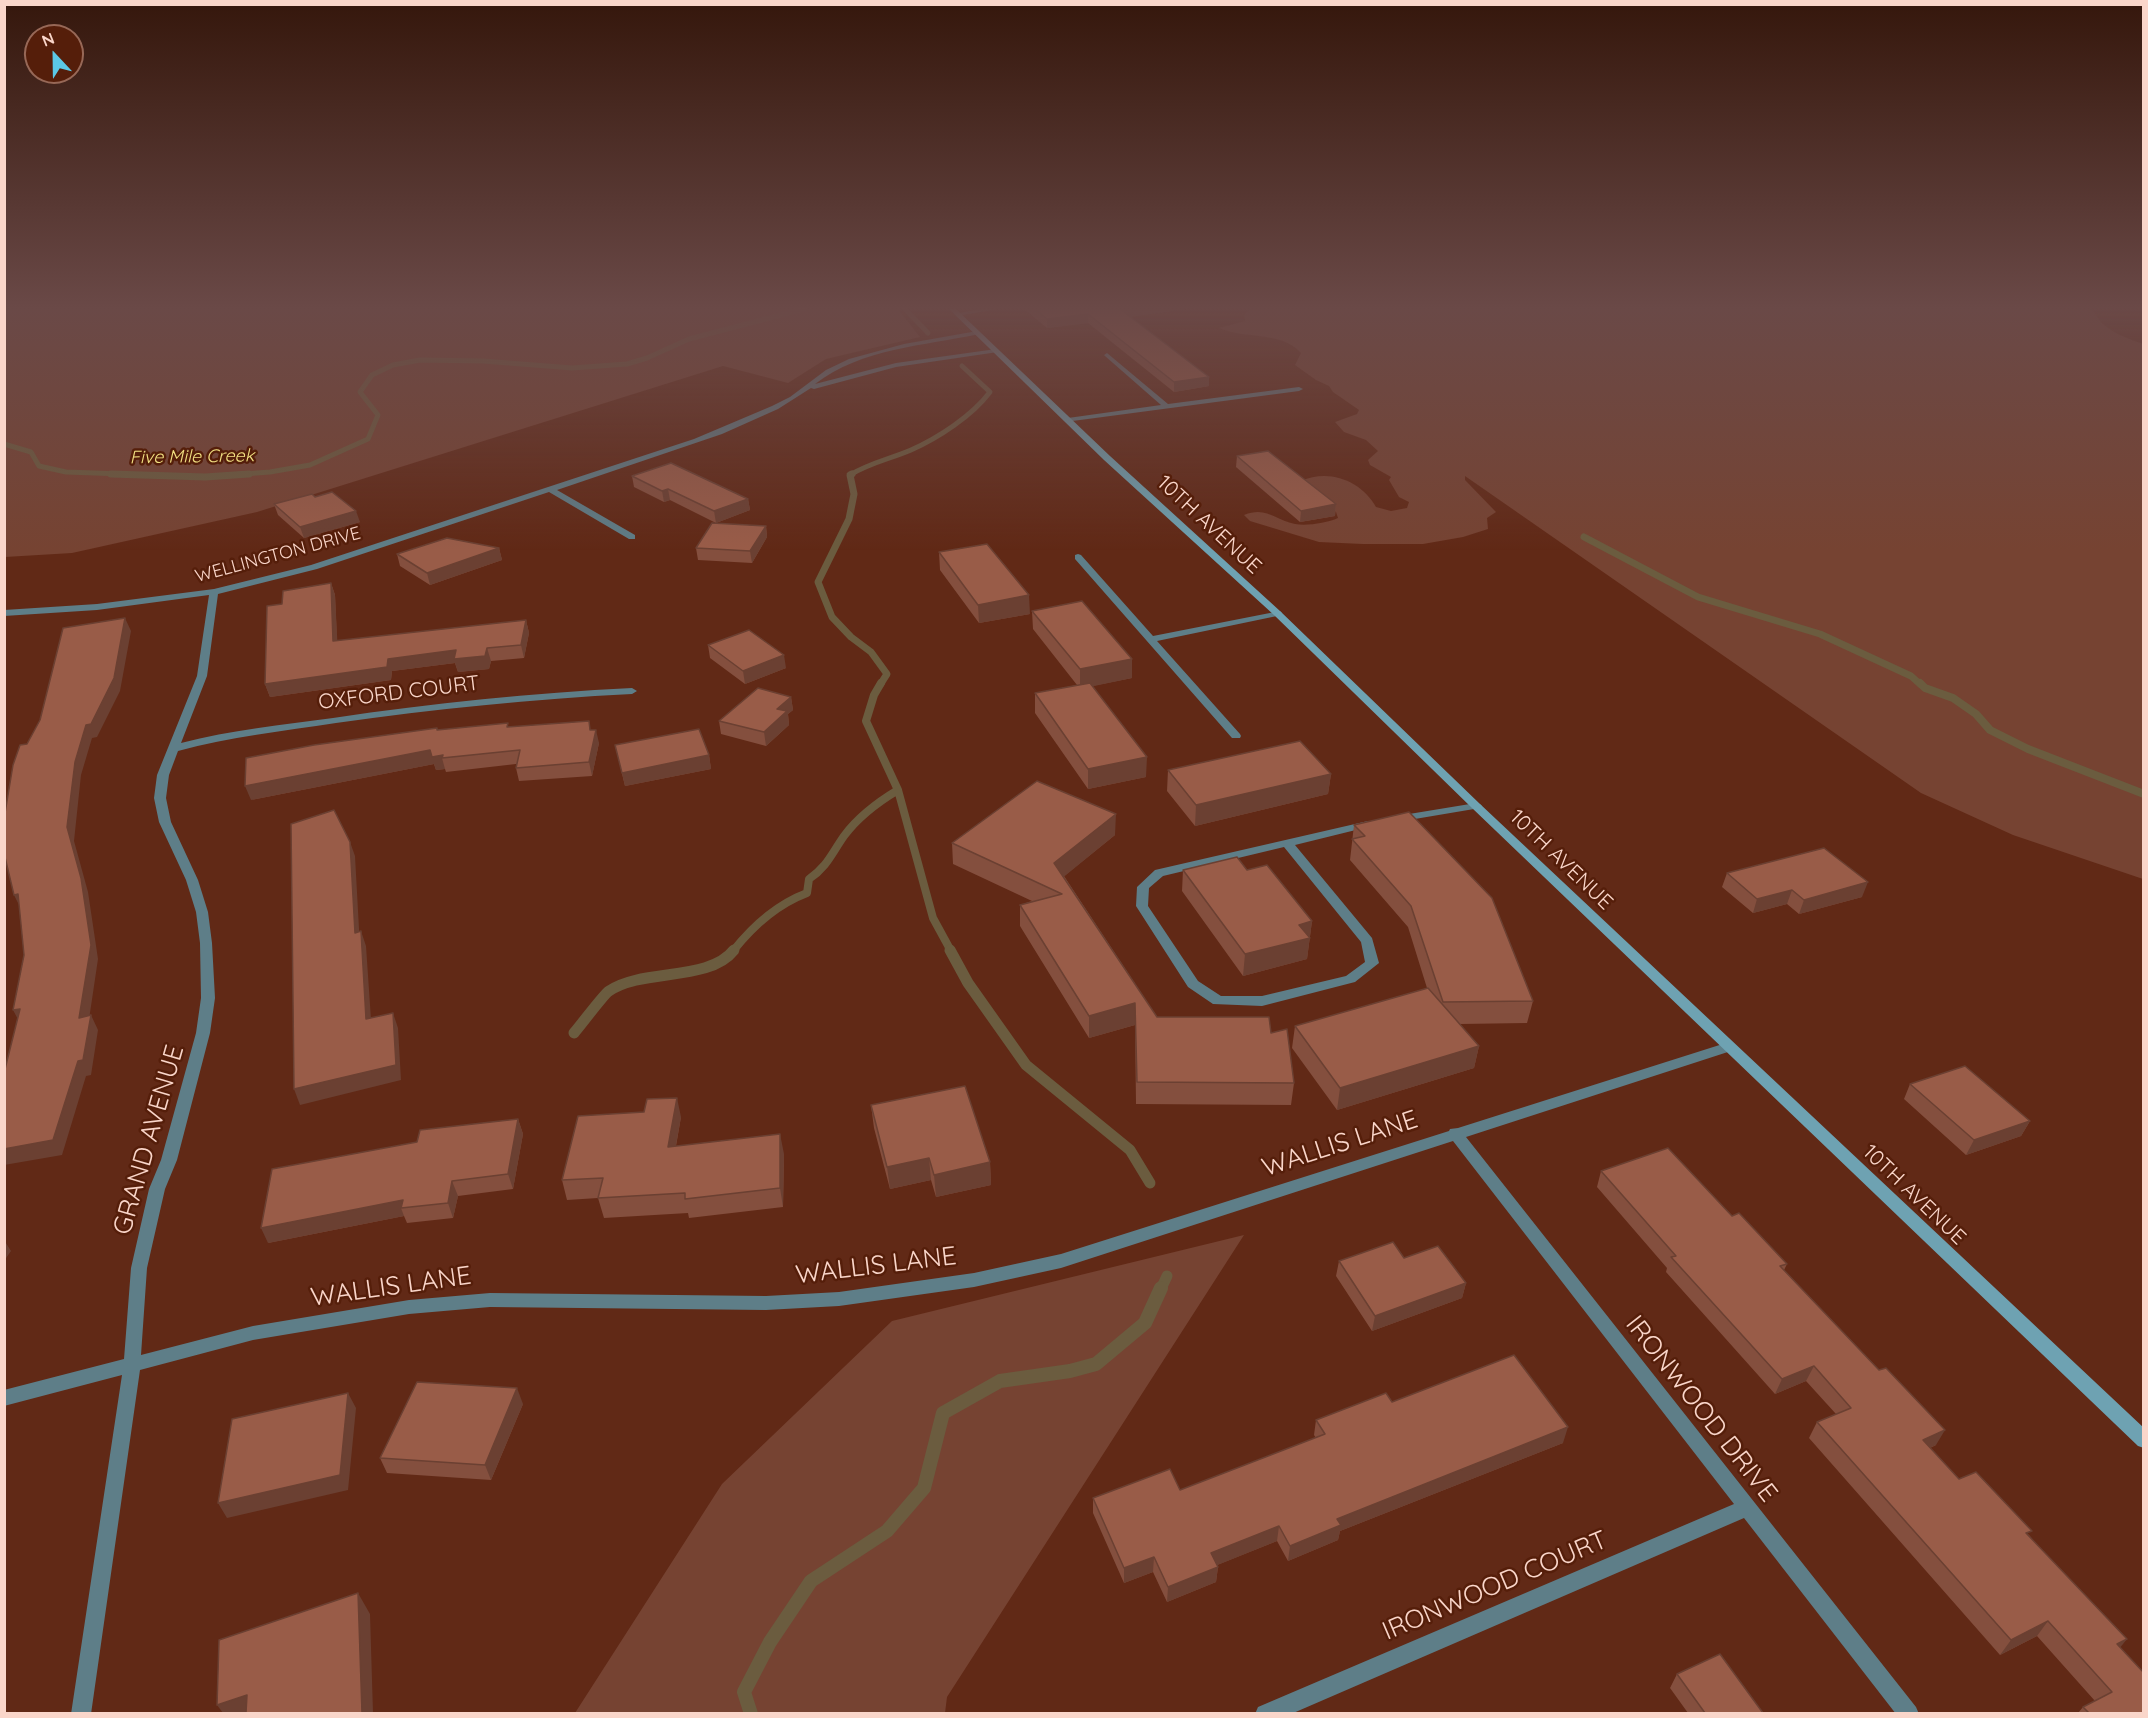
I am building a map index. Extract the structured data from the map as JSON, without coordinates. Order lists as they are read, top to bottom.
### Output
{
  "streets": {
    "street": [
      "10TH AVENUE",
      "WELLINGTON DRIVE",
      "OXFORD COURT",
      "GRAND AVENUE",
      "WALLIS LANE",
      "IRONWOOD DRIVE",
      "IRONWOOD COURT"
    ]
  },
  "crossings": [
    ["10TH AVENUE", "WALLIS LANE"],
    ["WELLINGTON DRIVE", "GRAND AVENUE"],
    ["OXFORD COURT", "GRAND AVENUE"],
    ["GRAND AVENUE", "WALLIS LANE"],
    ["WALLIS LANE", "IRONWOOD DRIVE"],
    ["IRONWOOD DRIVE", "IRONWOOD COURT"]
  ],
  "water": ["Five Mile Creek"],
  "north": "top"
}
